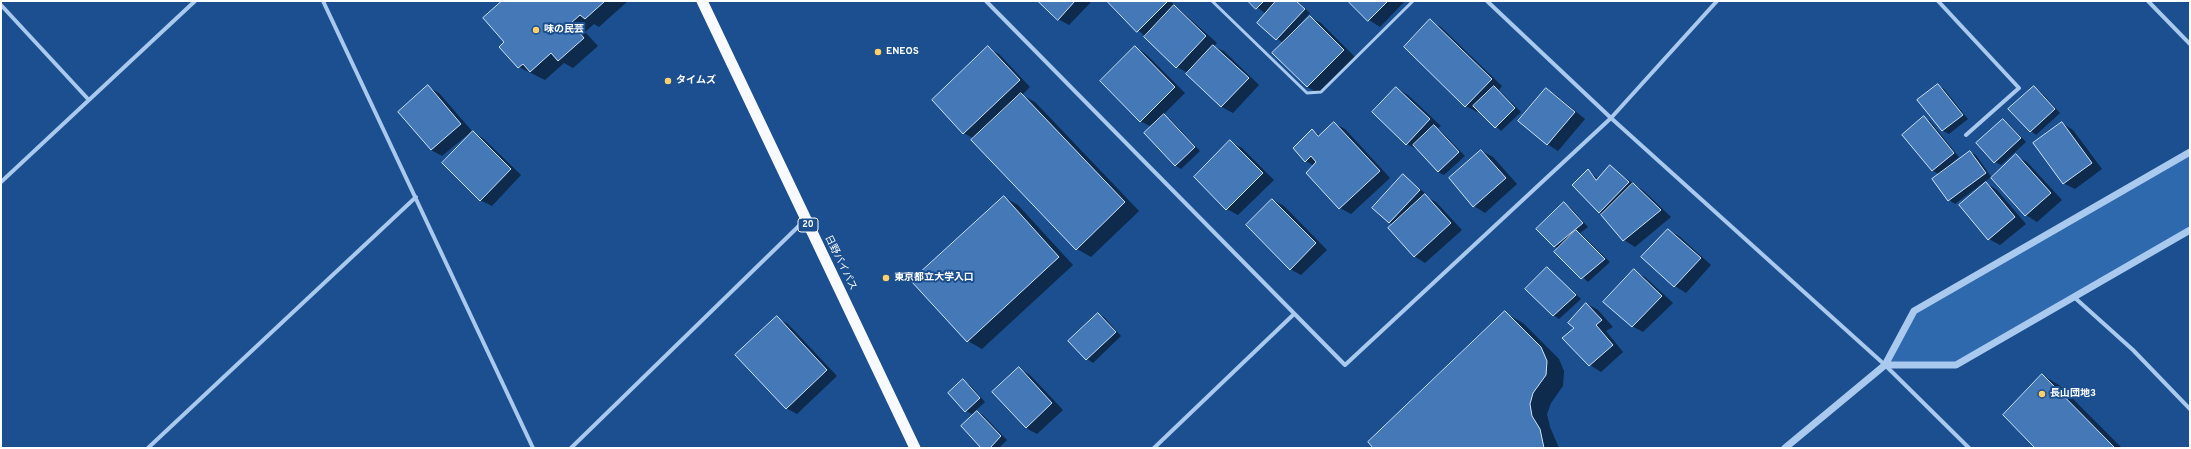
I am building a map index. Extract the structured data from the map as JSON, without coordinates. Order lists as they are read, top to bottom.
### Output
{
  "streets": {
    "highway": ["20", "日野バイパス"]
  },
  "places": [
    "味の民芸",
    "ENEOS",
    "タイムズ",
    "東京都立大学入口",
    "長山団地3"
  ]
}
